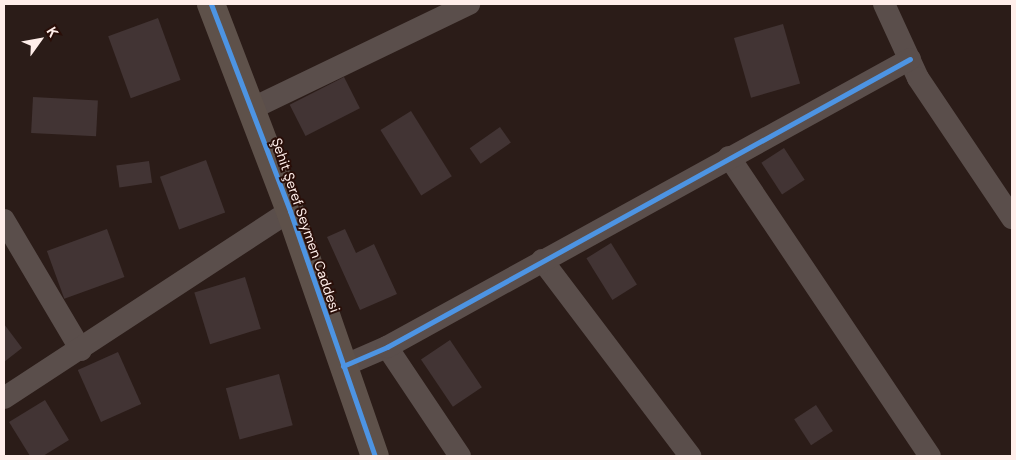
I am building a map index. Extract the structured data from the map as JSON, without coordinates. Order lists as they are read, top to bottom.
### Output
{
  "streets": {
    "street": ["Şehit Şeref Seymen Caddesi"]
  },
  "north": "top right"
}
